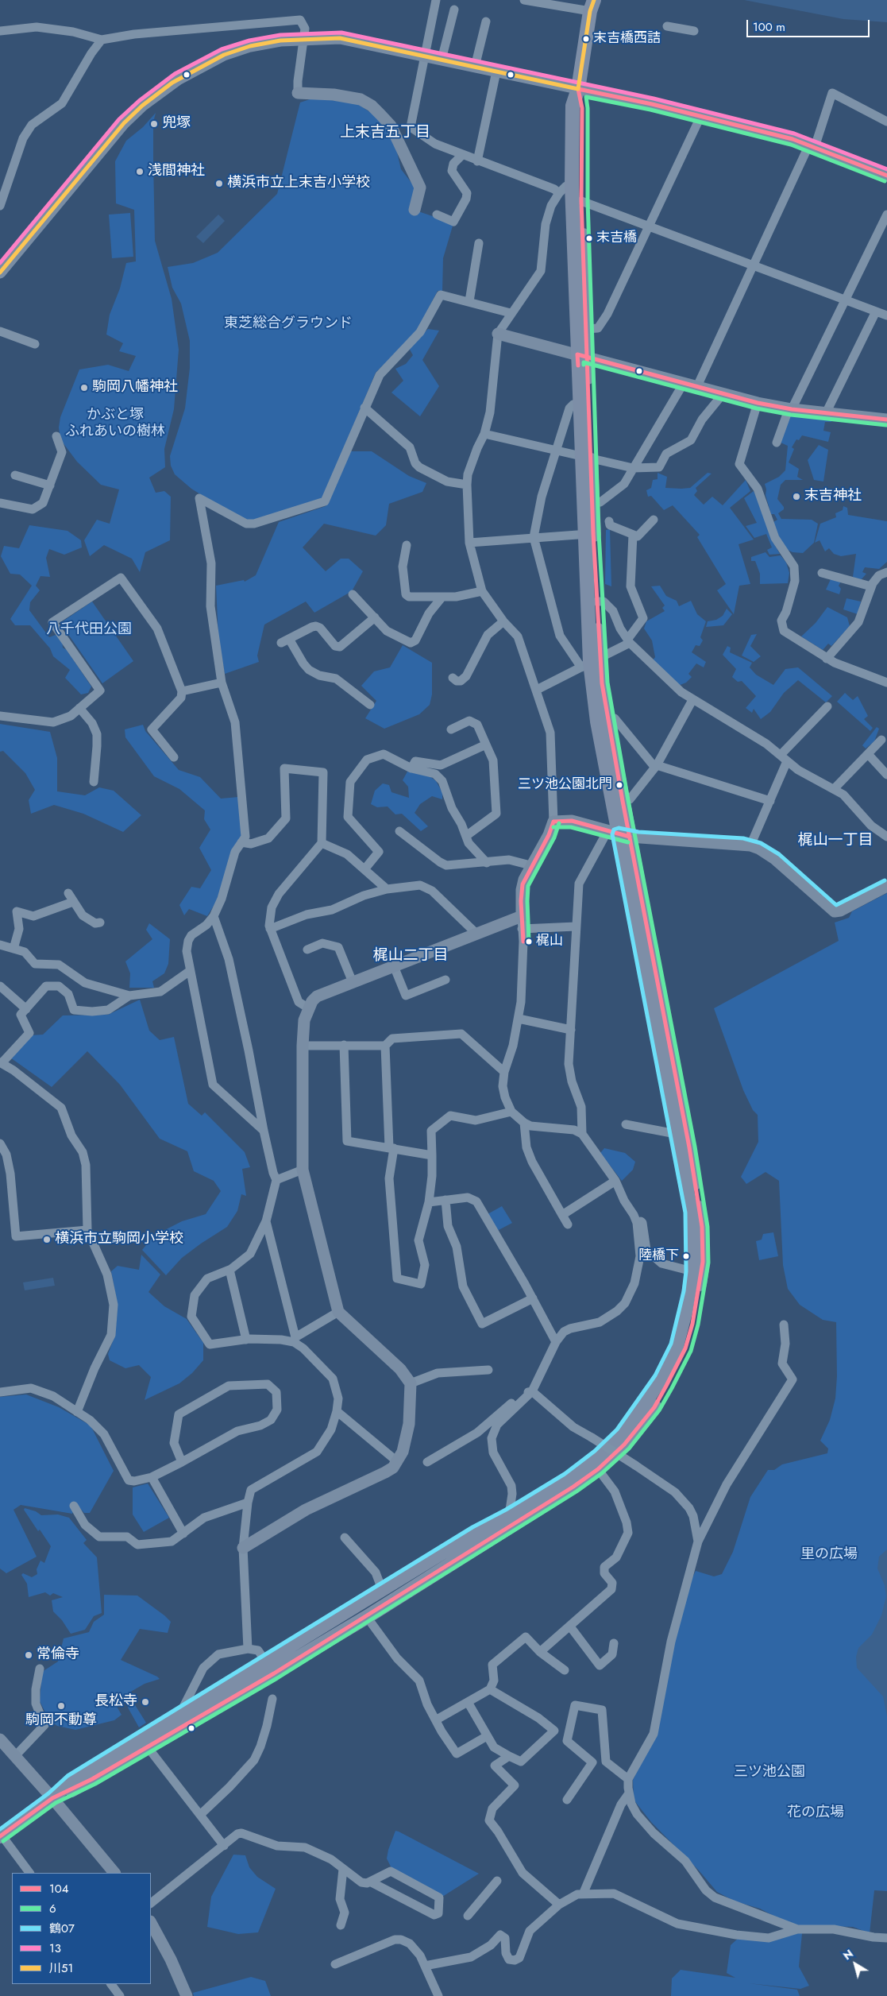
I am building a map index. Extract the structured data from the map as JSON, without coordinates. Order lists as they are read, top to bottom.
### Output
{
  "districts": ["上末吉五丁目", "梶山一丁目", "梶山二丁目"],
  "parks": [
    "東芝総合グラウンド",
    "かぶと塚 ふれあいの樹林",
    "八千代田公園",
    "里の広場",
    "三ツ池公園",
    "花の広場"
  ],
  "places": [
    "末吉橋西詰",
    "兜塚",
    "浅間神社",
    "横浜市立上末吉小学校",
    "末吉橋",
    "駒岡八幡神社",
    "末吉神社",
    "三ツ池公園北門",
    "梶山",
    "横浜市立駒岡小学校",
    "陸橋下",
    "常倫寺",
    "長松寺",
    "駒岡不動尊"
  ],
  "lines": [
    "transit line 川51",
    "transit line 13",
    "transit line 104",
    "transit line 6",
    "transit line 鶴07"
  ],
  "legend": [
    "104",
    "6",
    "鶴07",
    "13",
    "川51"
  ],
  "scale_bar": "100 m",
  "north": "top left"
}
